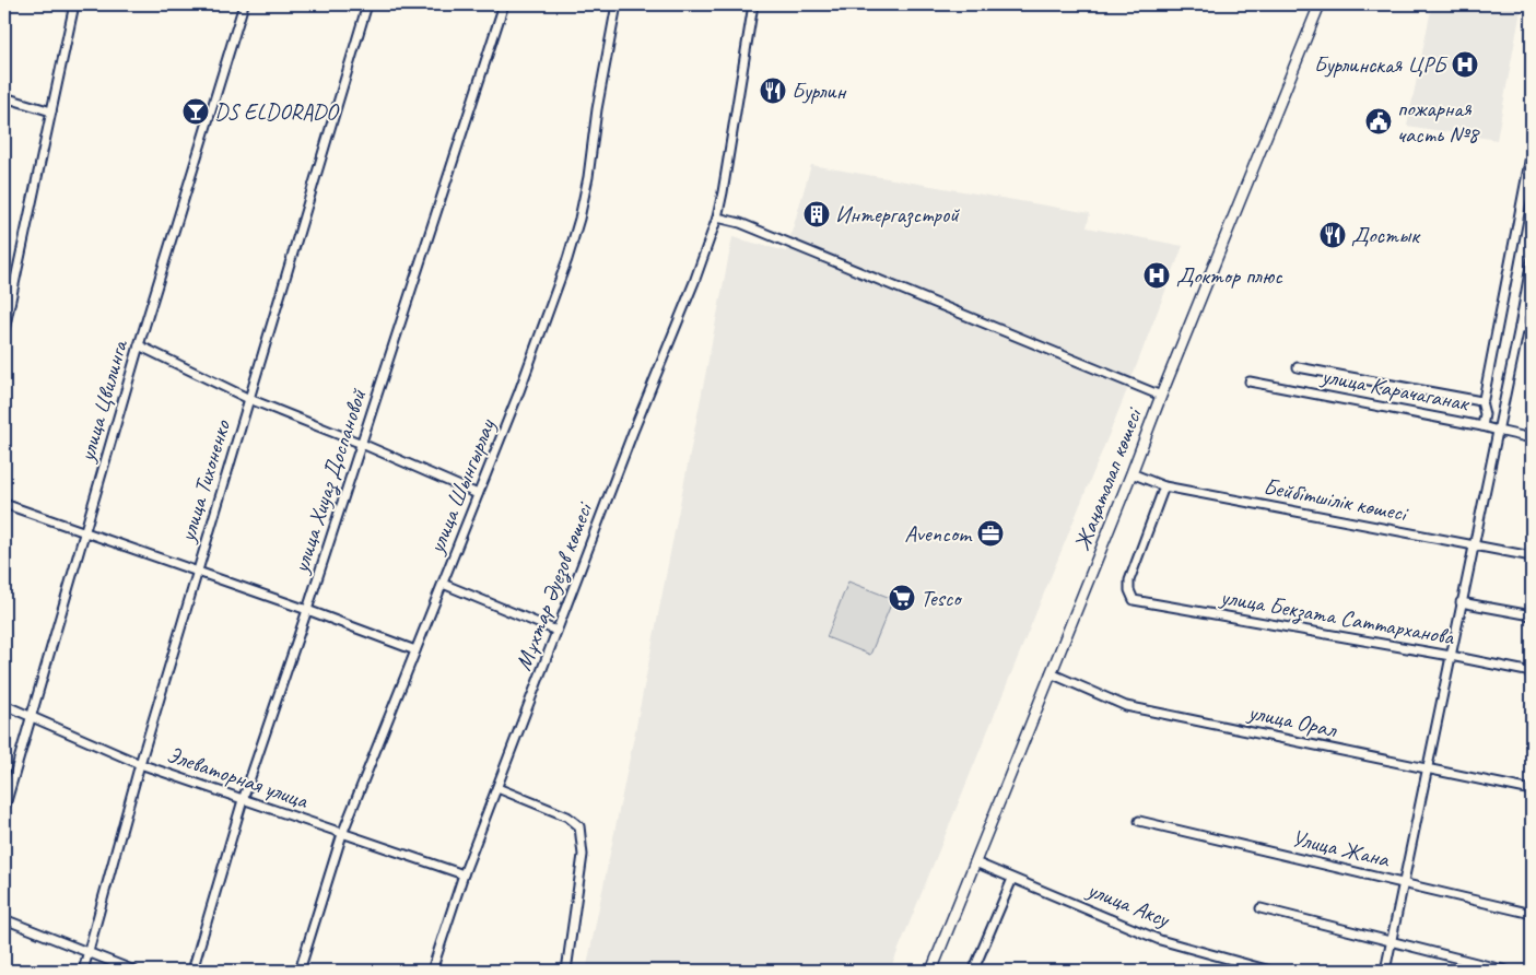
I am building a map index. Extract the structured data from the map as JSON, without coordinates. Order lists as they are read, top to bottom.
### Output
{
  "streets": {
    "main road": ["Жаңаталап көшесі"],
    "street": [
      "улица Карачаганак",
      "улица Цвилинга",
      "улица Тихоненко",
      "улица Хиуаз Доспановой",
      "улица Шынгырлау",
      "Бейбітшілік көшесі",
      "Мұхтар Әуезов көшесі",
      "улица Бекзата Саттарханова",
      "улица Орал",
      "Элеваторная улица",
      "Улица Жана",
      "улица Аксу"
    ]
  },
  "crossings": [
    ["улица Цвилинга", "Элеваторная улица"],
    ["Жаңаталап көшесі", "Бейбітшілік көшесі"],
    ["Жаңаталап көшесі", "улица Орал"],
    ["Жаңаталап көшесі", "улица Аксу"],
    ["улица Тихоненко", "Элеваторная улица"],
    ["улица Хиуаз Доспановой", "Элеваторная улица"],
    ["улица Шынгырлау", "Элеваторная улица"],
    ["Бейбітшілік көшесі", "улица Бекзата Саттарханова"],
    ["Мұхтар Әуезов көшесі", "Элеваторная улица"]
  ],
  "places": {
    "hospital": ["Бурлинская ЦРБ", "Доктор плюс"],
    "restaurant": ["Бурлин", "Достык"],
    "bar": ["DS ELDORADO"],
    "public building": ["пожарная часть №8"],
    "building": ["Интергазстрой"],
    "office": ["Avencom"],
    "supermarket": ["Tesco"]
  }
}
